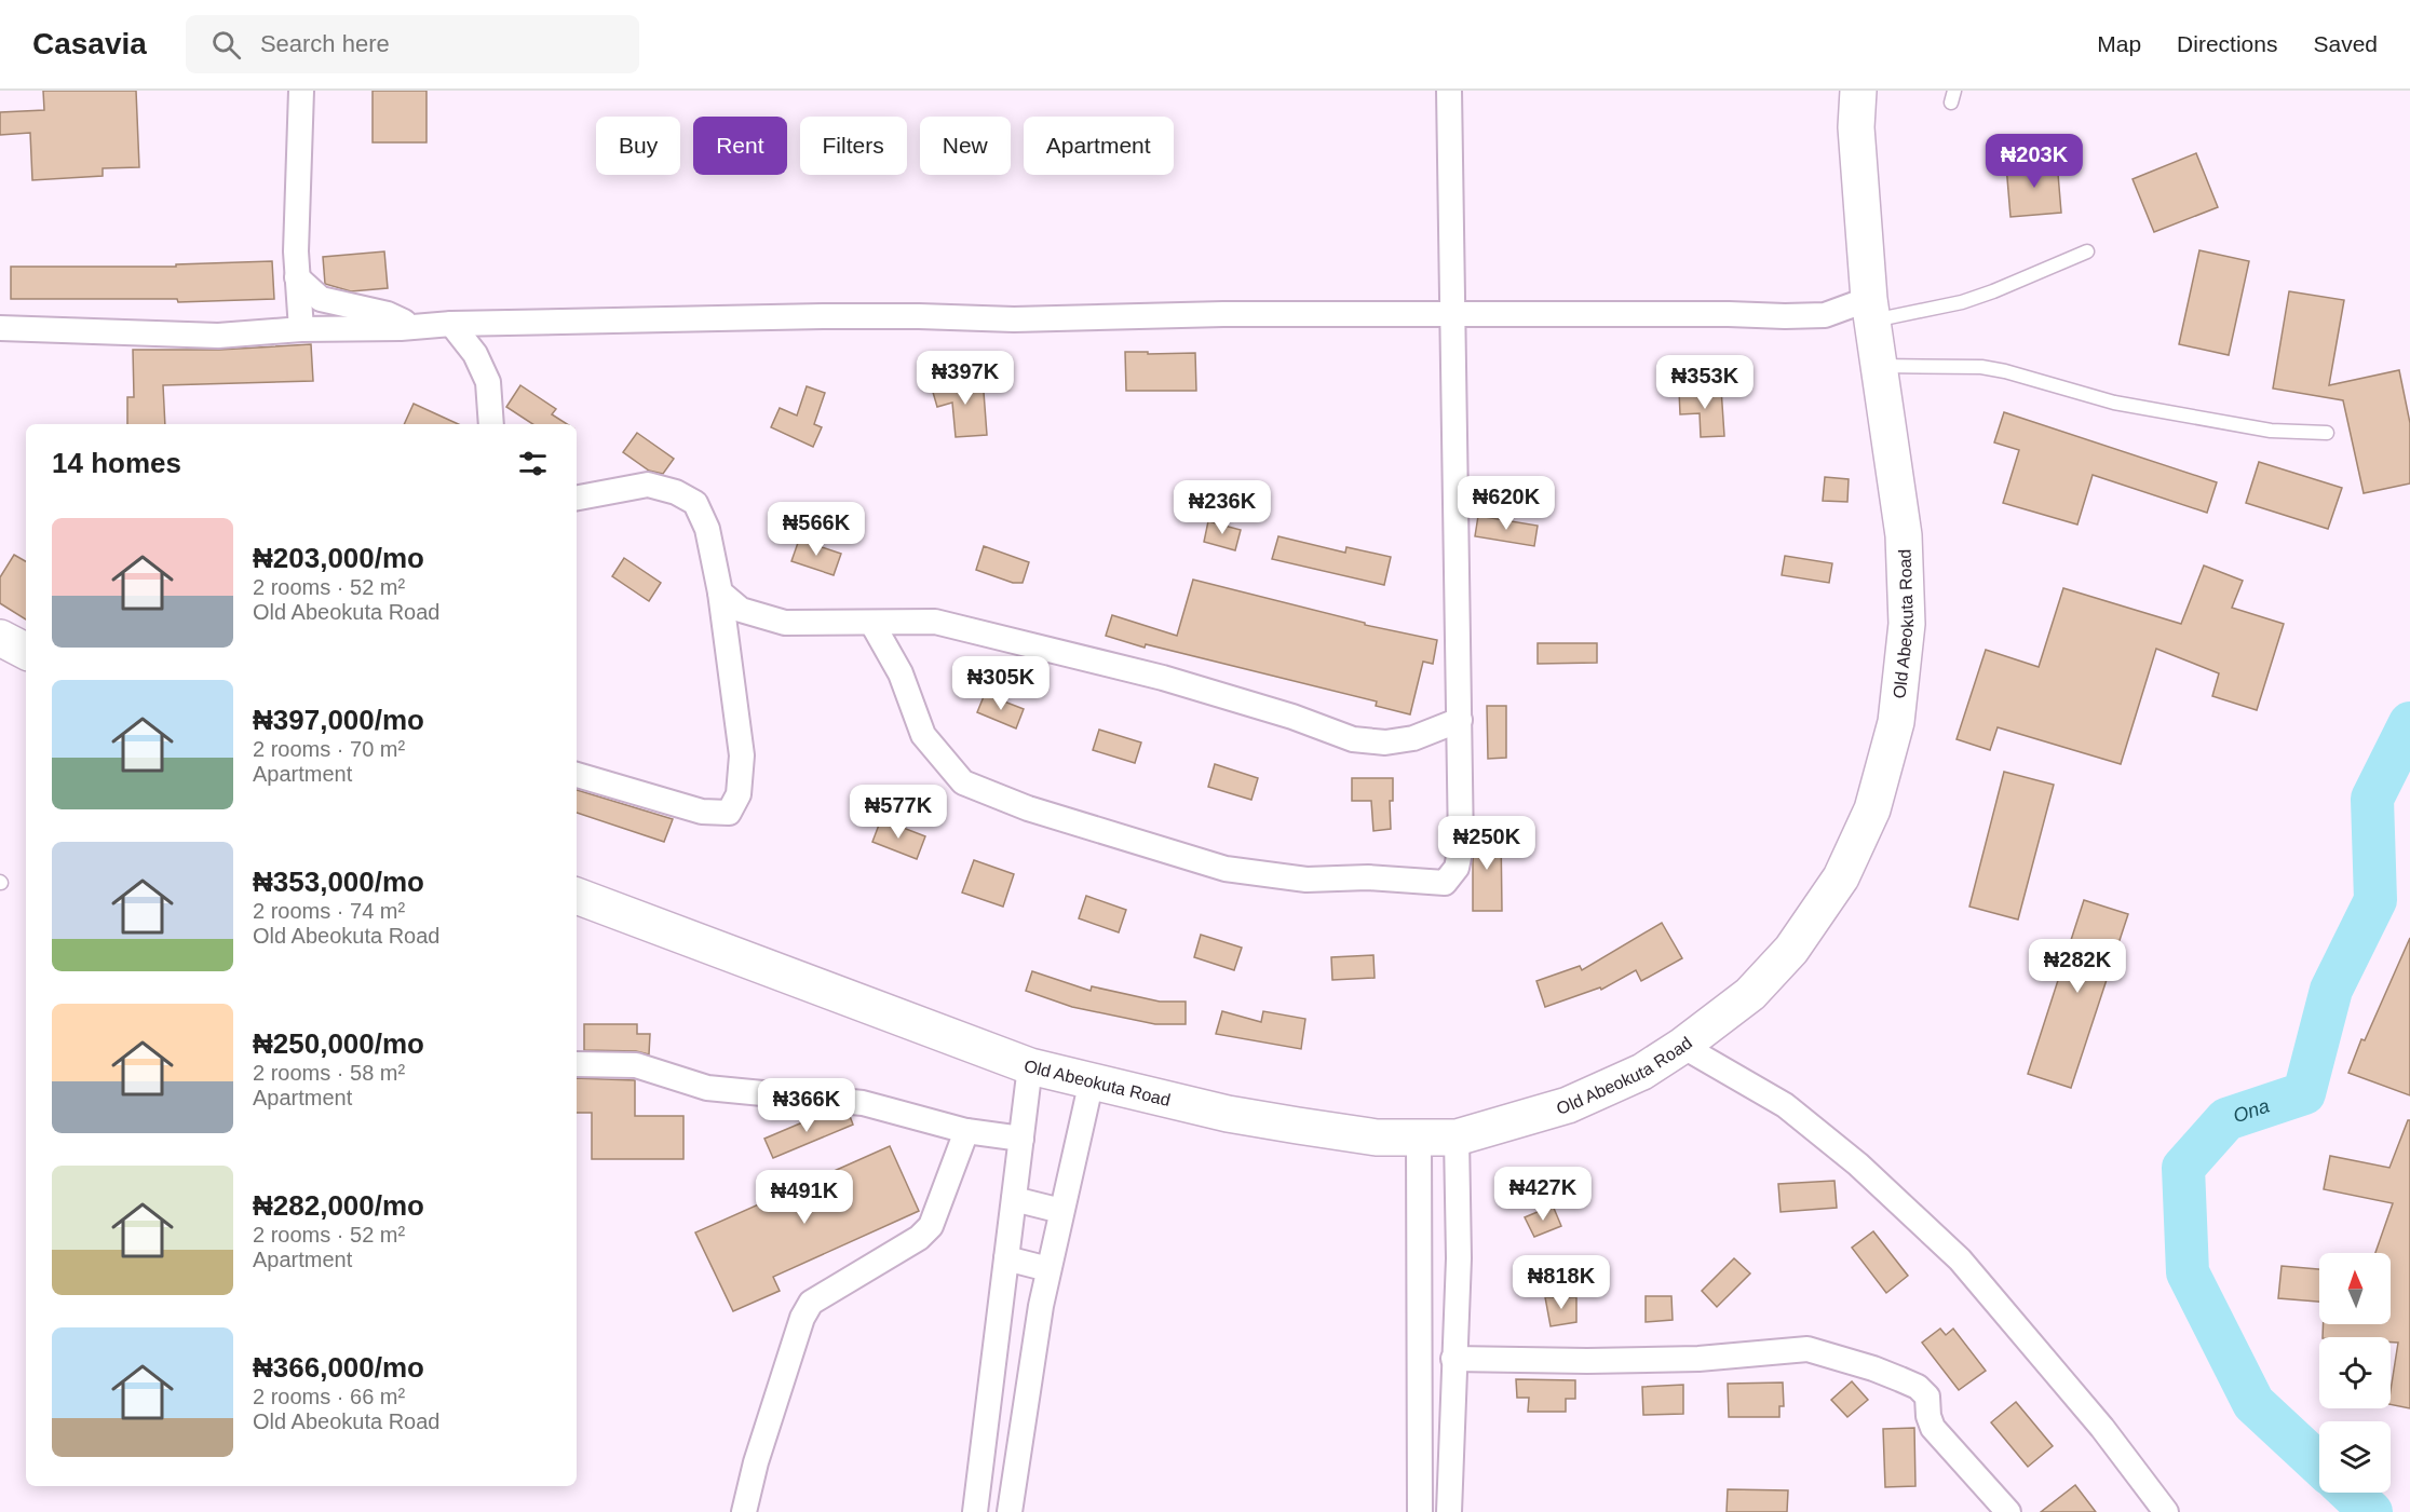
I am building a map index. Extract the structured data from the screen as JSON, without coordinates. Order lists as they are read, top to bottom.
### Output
{
  "streets": {
    "highway": ["Old Abeokuta Road"]
  },
  "water": ["Ona"],
  "north": "top",
  "page": {
    "header": "Casavia",
    "search": "Search here",
    "nav": ["Map", "Directions", "Saved"],
    "chip": [
      "Buy",
      "Rent",
      "Filters",
      "New",
      "Apartment"
    ],
    "price": [
      "₦203K",
      "₦397K",
      "₦353K",
      "₦620K",
      "₦236K",
      "₦566K",
      "₦305K",
      "₦577K",
      "₦250K",
      "₦282K",
      "₦366K",
      "₦427K",
      "₦491K",
      "₦818K"
    ],
    "heading": "14 homes",
    "list": [
      {
        "name": "₦203,000/mo",
        "note": "2 rooms · 52 m² · Old Abeokuta Road"
      },
      {
        "name": "₦397,000/mo",
        "note": "2 rooms · 70 m² · Apartment"
      },
      {
        "name": "₦353,000/mo",
        "note": "2 rooms · 74 m² · Old Abeokuta Road"
      },
      {
        "name": "₦250,000/mo",
        "note": "2 rooms · 58 m² · Apartment"
      },
      {
        "name": "₦282,000/mo",
        "note": "2 rooms · 52 m² · Apartment"
      },
      {
        "name": "₦366,000/mo",
        "note": "2 rooms · 66 m² · Old Abeokuta Road"
      }
    ]
  }
}
